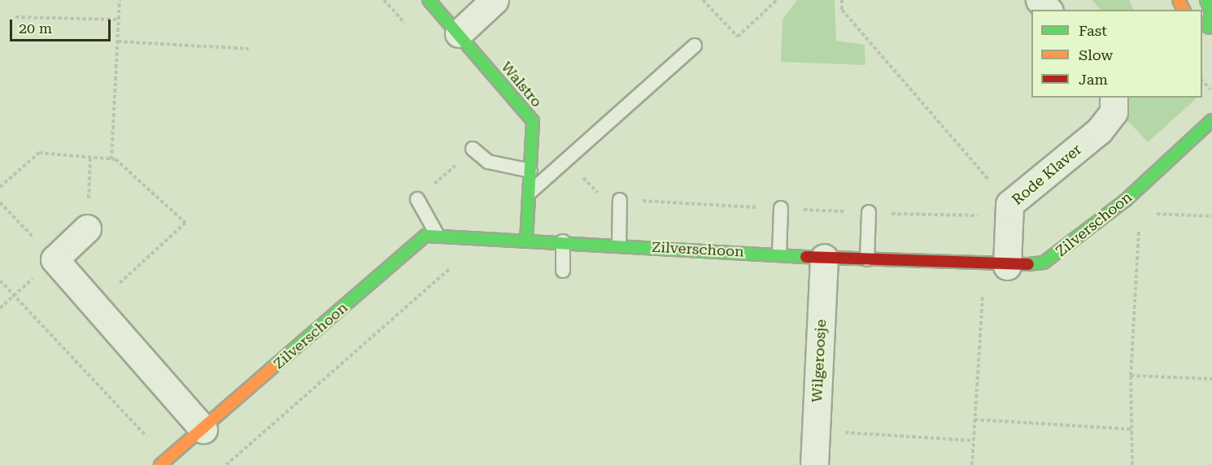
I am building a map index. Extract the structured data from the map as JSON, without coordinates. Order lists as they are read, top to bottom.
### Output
{
  "streets": {
    "street": [
      "Walstro",
      "Rode Klaver",
      "Zilverschoon",
      "Wilgeroosje"
    ]
  },
  "crossings": [
    ["Walstro", "Zilverschoon"],
    ["Rode Klaver", "Zilverschoon"],
    ["Zilverschoon", "Wilgeroosje"]
  ],
  "legend": ["Fast", "Slow", "Jam"],
  "scale_bar": "20 m"
}
